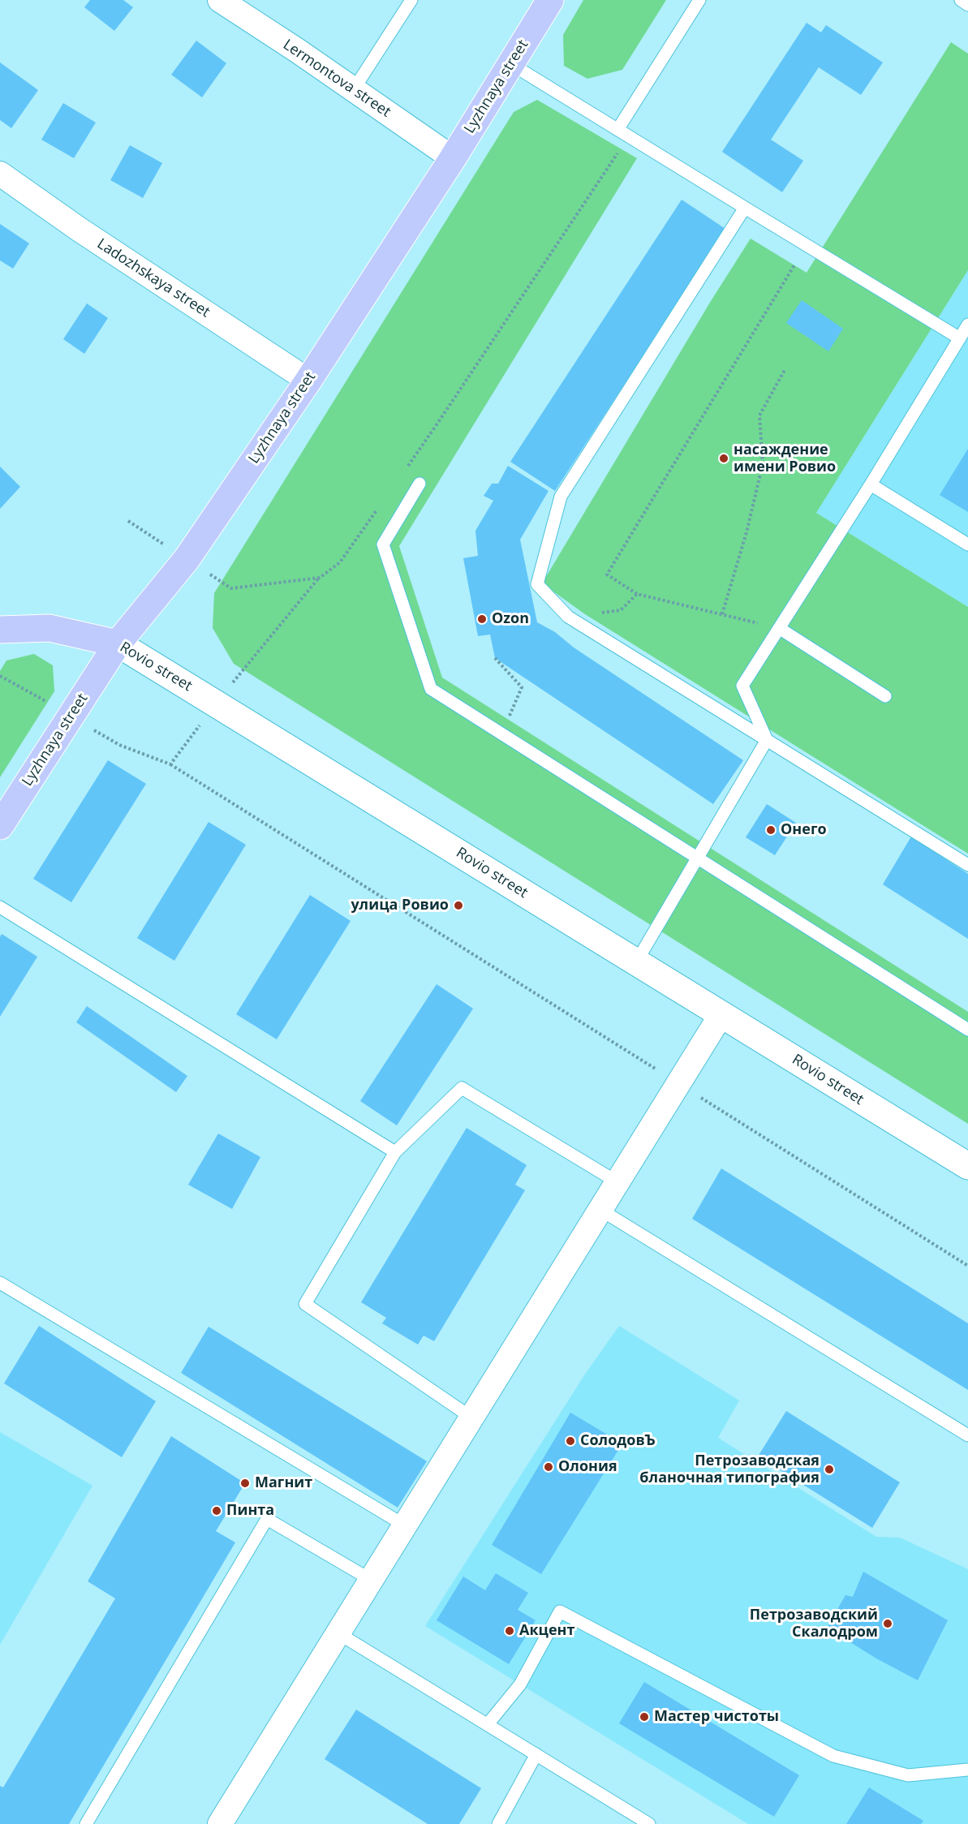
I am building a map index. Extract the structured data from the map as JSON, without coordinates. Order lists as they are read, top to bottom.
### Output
{
  "streets": {
    "main road": ["Lyzhnaya street", "Rovio street"],
    "street": ["Lermontova street", "Ladozhskaya street"]
  },
  "crossings": [
    ["Lermontova street", "Lyzhnaya street"],
    ["Lyzhnaya street", "Ladozhskaya street"],
    ["Lyzhnaya street", "Rovio street"]
  ],
  "places": [
    "насаждение имени Ровио",
    "Ozon",
    "Онего",
    "улица Ровио",
    "СолодовЪ",
    "Олония",
    "Петрозаводская бланочная типография",
    "Магнит",
    "Пинта",
    "Петрозаводский Скалодром",
    "Акцент",
    "Мастер чистоты"
  ]
}
